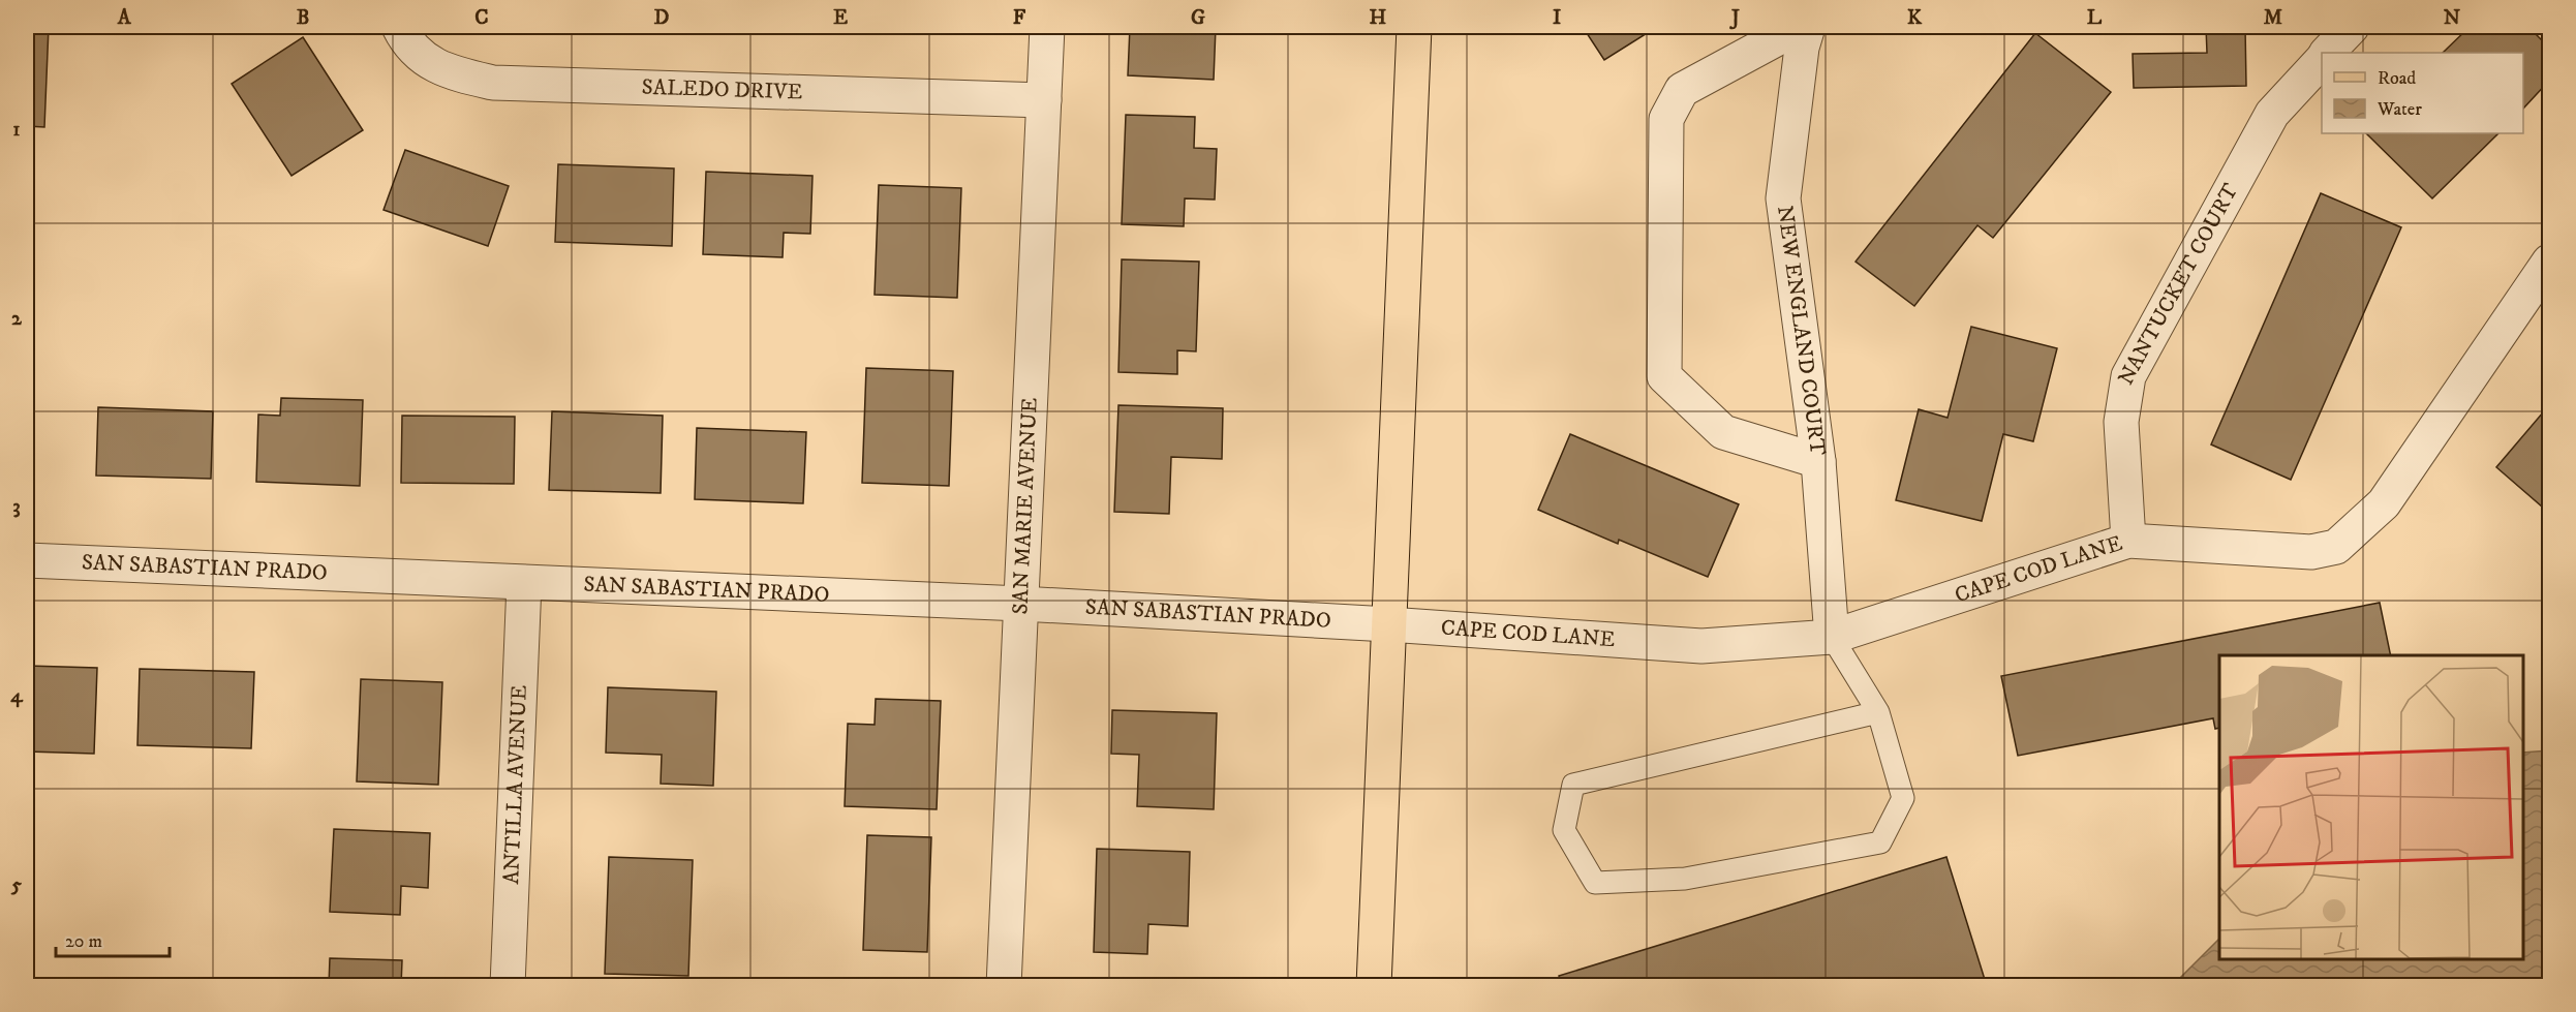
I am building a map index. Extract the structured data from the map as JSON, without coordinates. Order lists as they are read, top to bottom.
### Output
{
  "streets": {
    "street": [
      "SALEDO DRIVE",
      "NANTUCKET COURT",
      "NEW ENGLAND COURT",
      "SAN MARIE AVENUE",
      "SAN SABASTIAN PRADO",
      "CAPE COD LANE",
      "ANTILLA AVENUE"
    ]
  },
  "crossings": [
    ["SALEDO DRIVE", "SAN MARIE AVENUE"],
    ["NANTUCKET COURT", "CAPE COD LANE"],
    ["NEW ENGLAND COURT", "CAPE COD LANE"],
    ["SAN MARIE AVENUE", "SAN SABASTIAN PRADO"],
    ["SAN SABASTIAN PRADO", "CAPE COD LANE"],
    ["SAN SABASTIAN PRADO", "ANTILLA AVENUE"]
  ],
  "legend": ["Road", "Water"],
  "scale_bar": "20 m",
  "grid": {
    "columns": [
      "A",
      "B",
      "C",
      "D",
      "E",
      "F",
      "G",
      "H",
      "I",
      "J",
      "K",
      "L",
      "M",
      "N"
    ],
    "rows": [
      "1",
      "2",
      "3",
      "4",
      "5"
    ]
  }
}
